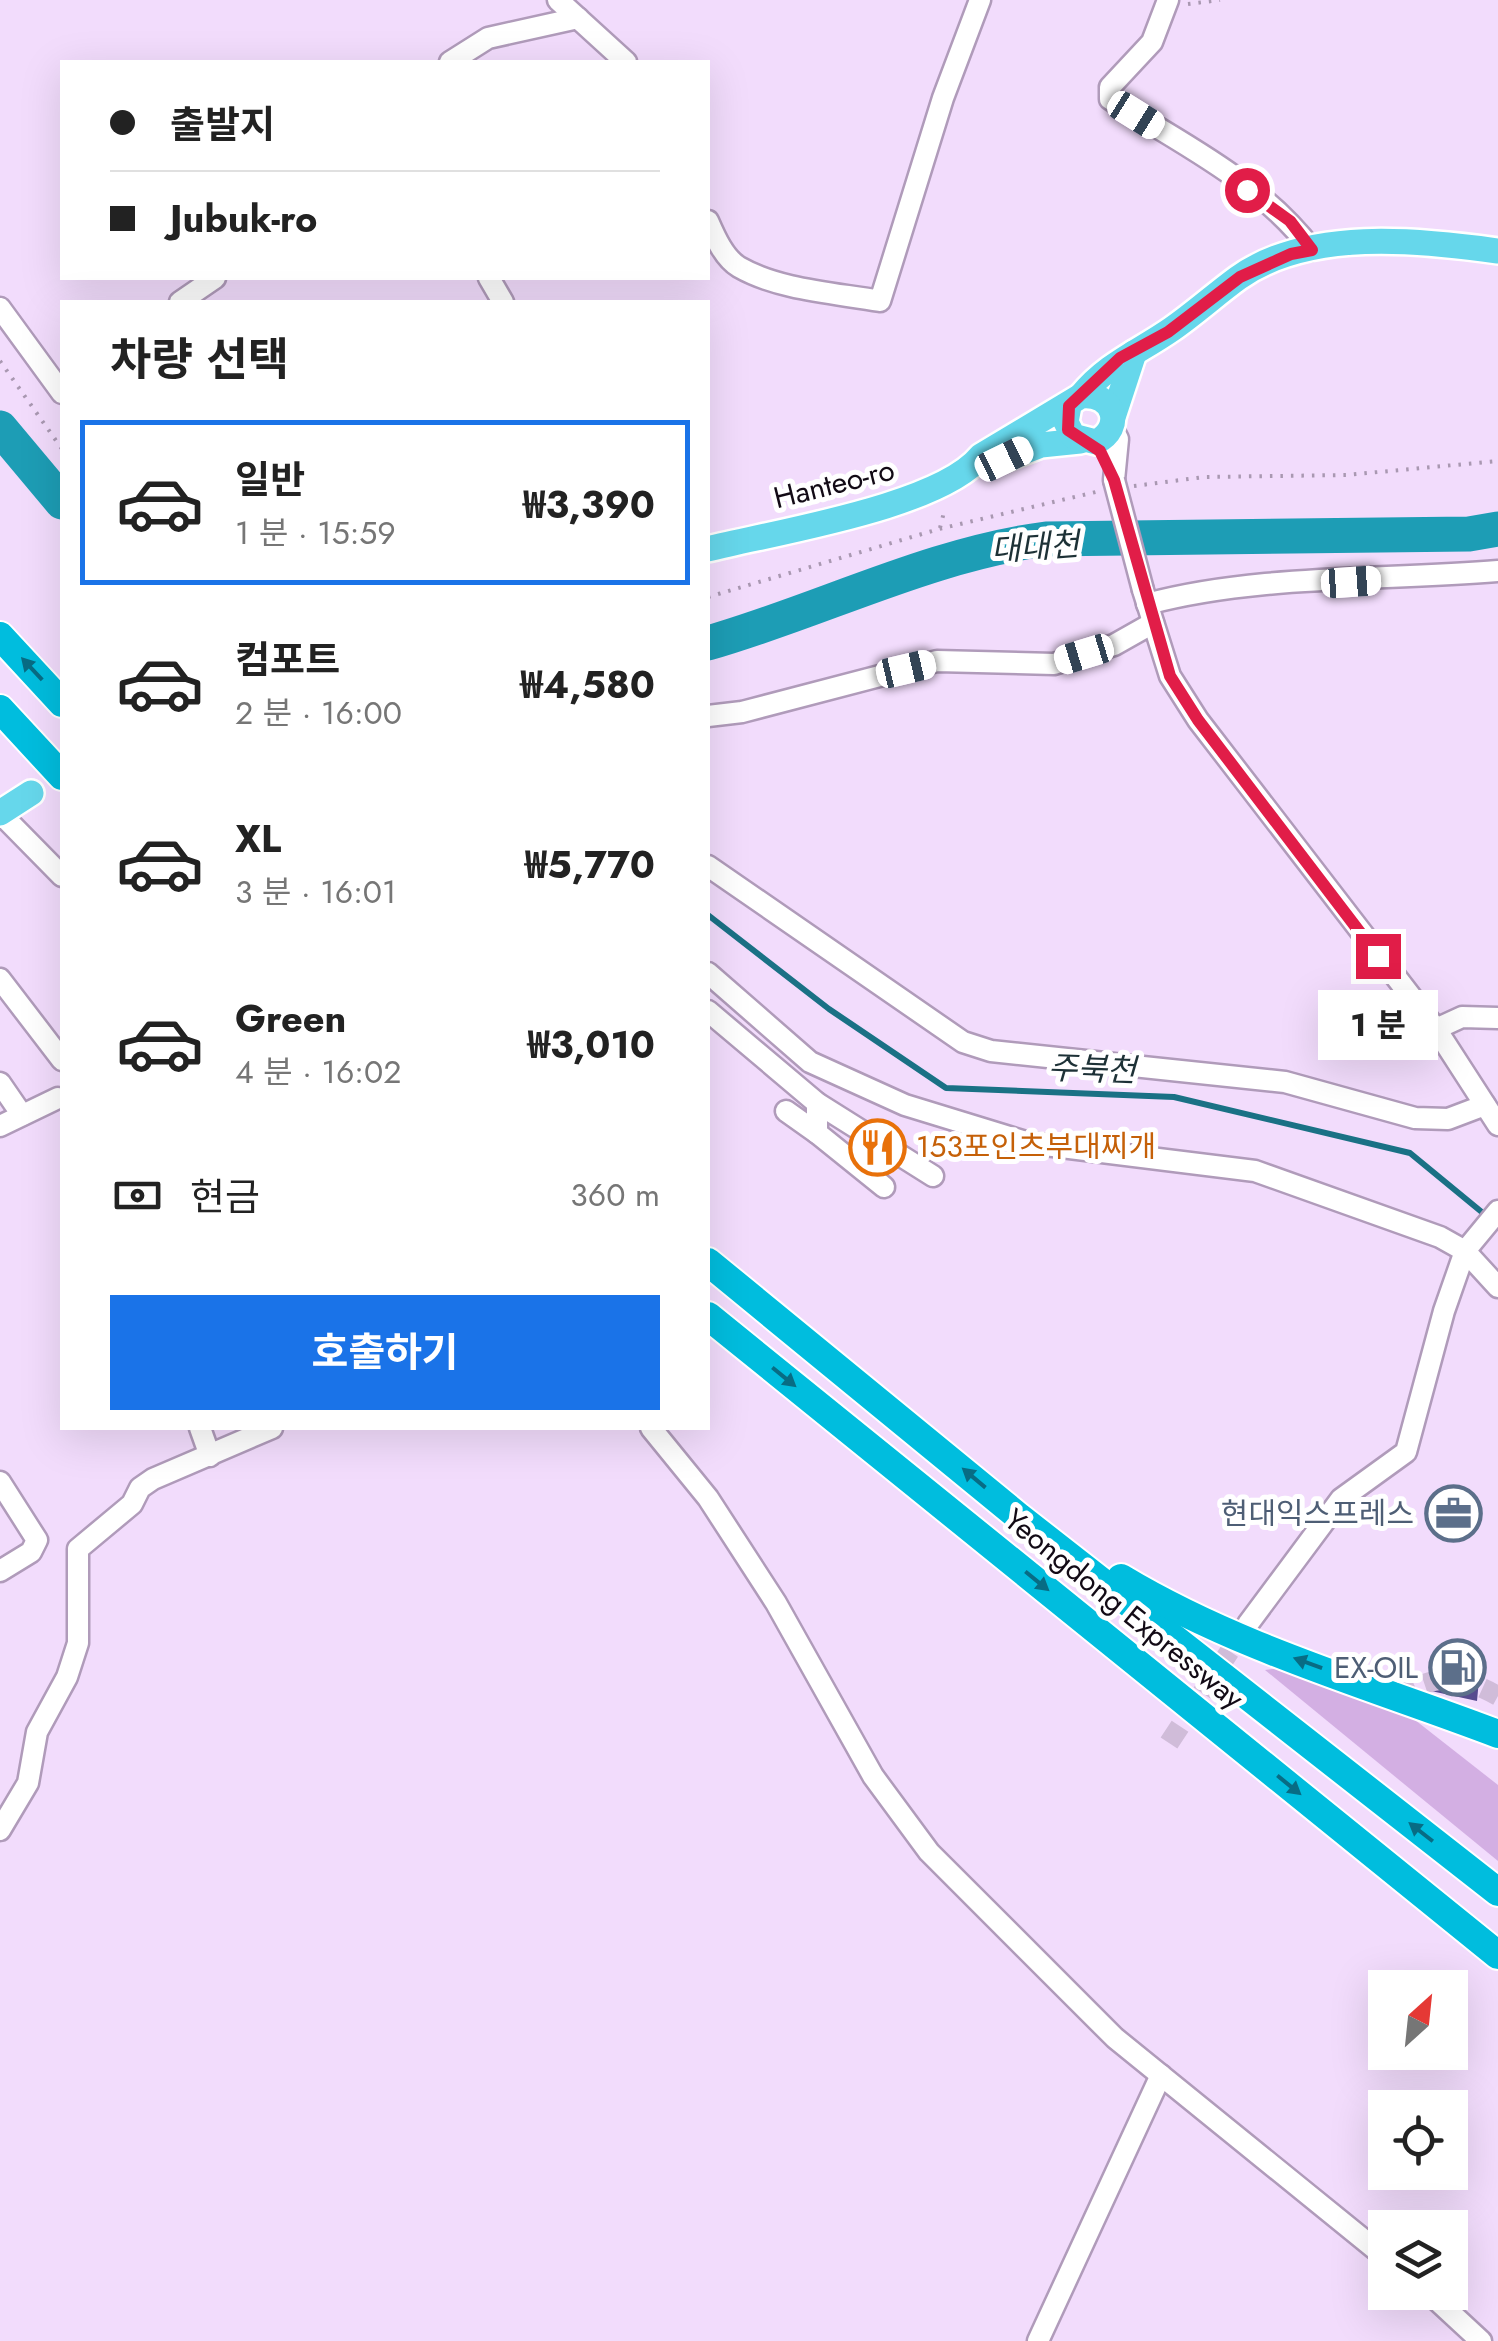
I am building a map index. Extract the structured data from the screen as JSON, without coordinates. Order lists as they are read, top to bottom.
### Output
{
  "streets": {
    "highway": ["Yeongdong Expressway"],
    "main road": ["Hanteo-ro"]
  },
  "water": ["대대천", "주북천"],
  "places": {
    "restaurant": ["153포인츠부대찌개"],
    "office": ["현대익스프레스"],
    "fuel station": ["EX-OIL"]
  },
  "north": "top right",
  "page": {
    "banner": ["출발지", "Jubuk-ro"],
    "heading": "차량 선택",
    "list": [
      {
        "name": "일반",
        "note": "1 분 · 15:59",
        "value": "₩3,390"
      },
      {
        "name": "컴포트",
        "note": "2 분 · 16:00",
        "value": "₩4,580"
      },
      {
        "name": "XL",
        "note": "3 분 · 16:01",
        "value": "₩5,770"
      },
      {
        "name": "Green",
        "note": "4 분 · 16:02",
        "value": "₩3,010"
      }
    ],
    "bubble": "1 분",
    "pay": ["현금", "360 m"],
    "buttons": "호출하기"
  }
}
